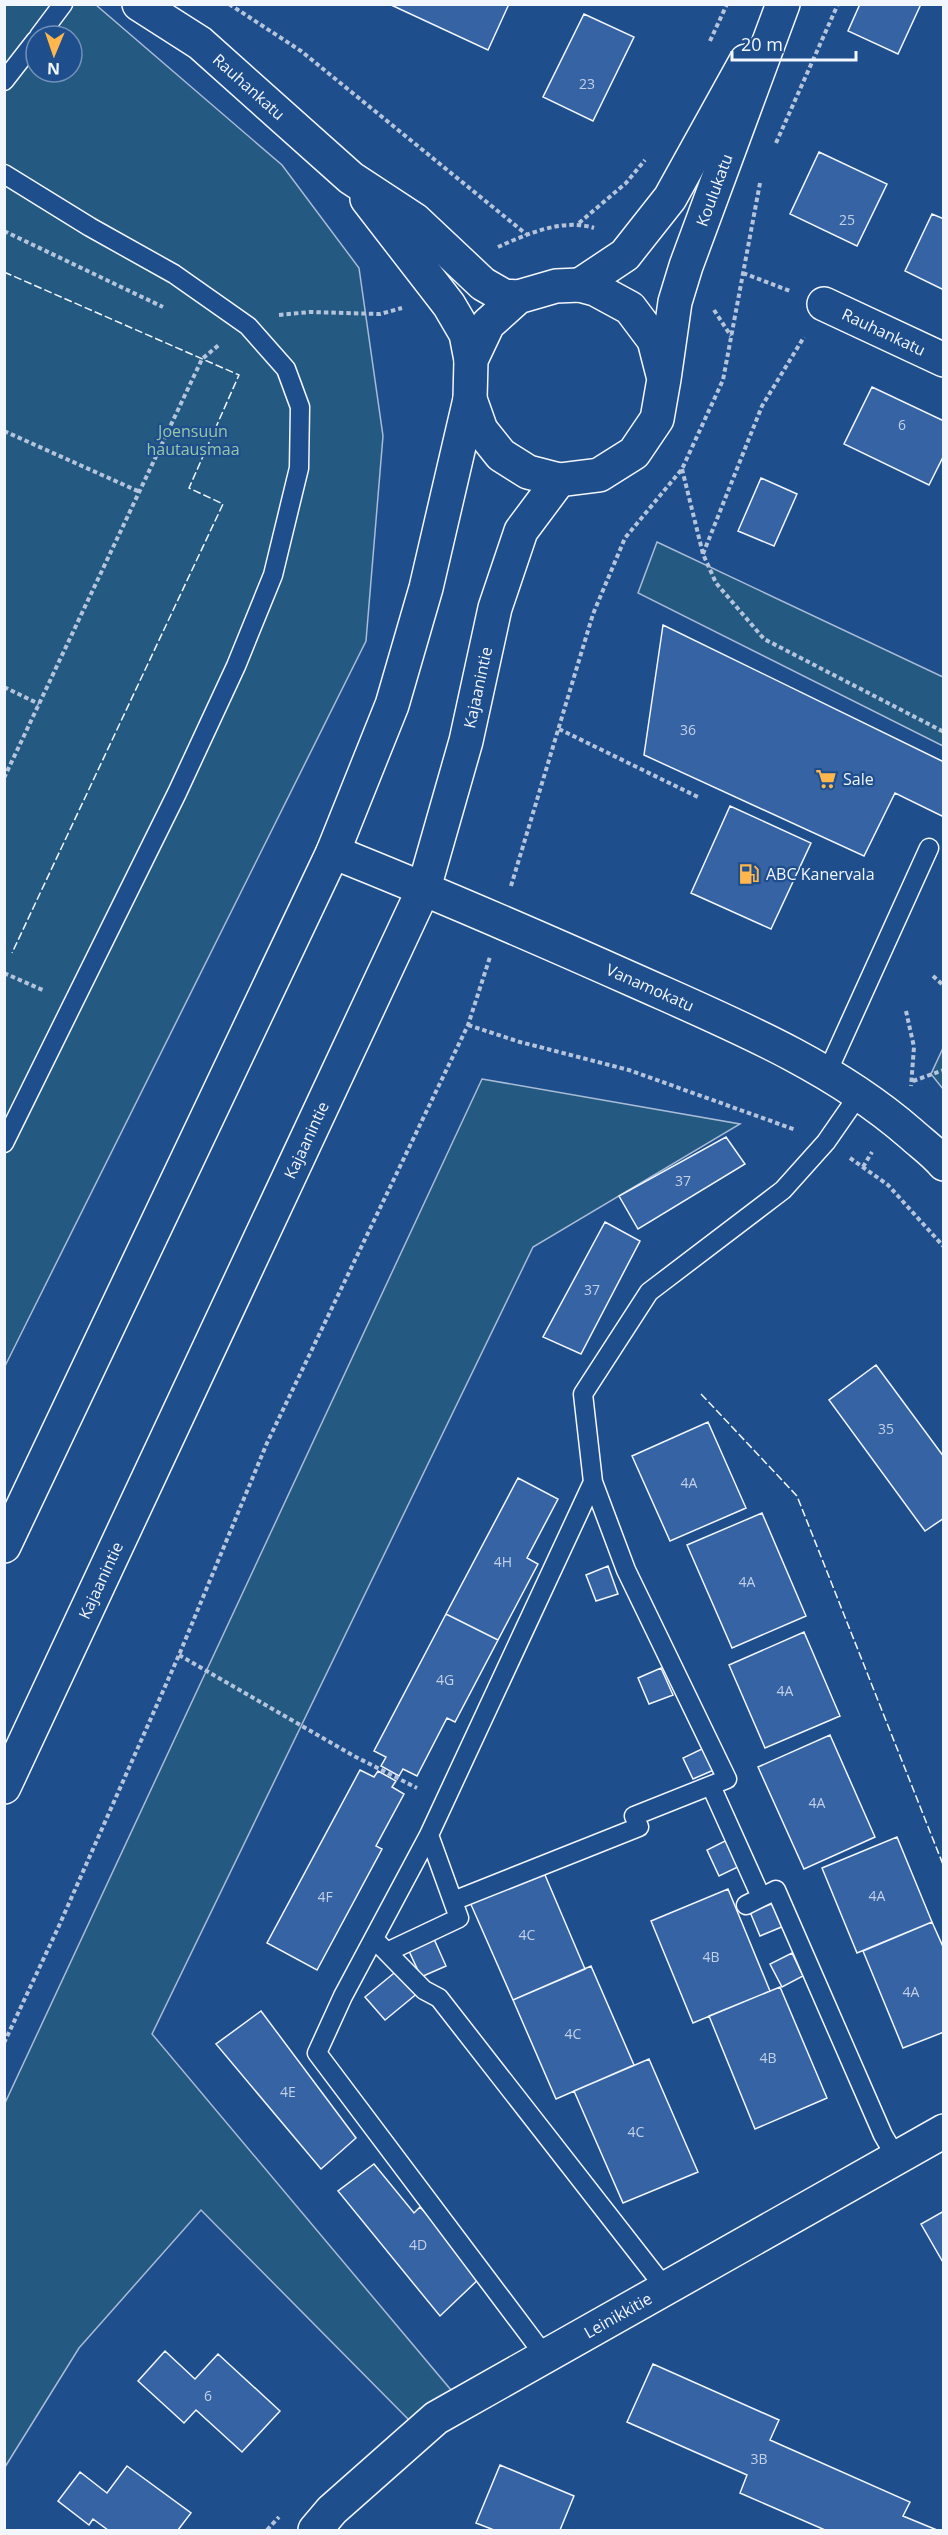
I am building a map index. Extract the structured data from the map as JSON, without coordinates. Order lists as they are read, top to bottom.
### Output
{
  "streets": {
    "main road": [
      "Rauhankatu",
      "Koulukatu",
      "Kajaanintie",
      "Vanamokatu",
      "Leinikkitie"
    ]
  },
  "crossings": [
    ["Rauhankatu", "Koulukatu"],
    ["Rauhankatu", "Kajaanintie"],
    ["Koulukatu", "Kajaanintie"],
    ["Kajaanintie", "Vanamokatu"]
  ],
  "parks": ["Joensuun hautausmaa"],
  "places": {
    "supermarket": ["Sale"],
    "fuel station": ["ABC Kanervala"]
  },
  "house_numbers": [
    "23",
    "25",
    "6",
    "36",
    "37",
    "37",
    "35",
    "4A",
    "4H",
    "4A",
    "4G",
    "4A",
    "4A",
    "4A",
    "4F",
    "4C",
    "4B",
    "4A",
    "4C",
    "4B",
    "4E",
    "4C",
    "4D",
    "6",
    "3B"
  ],
  "scale_bar": "20 m",
  "north": "bottom"
}
